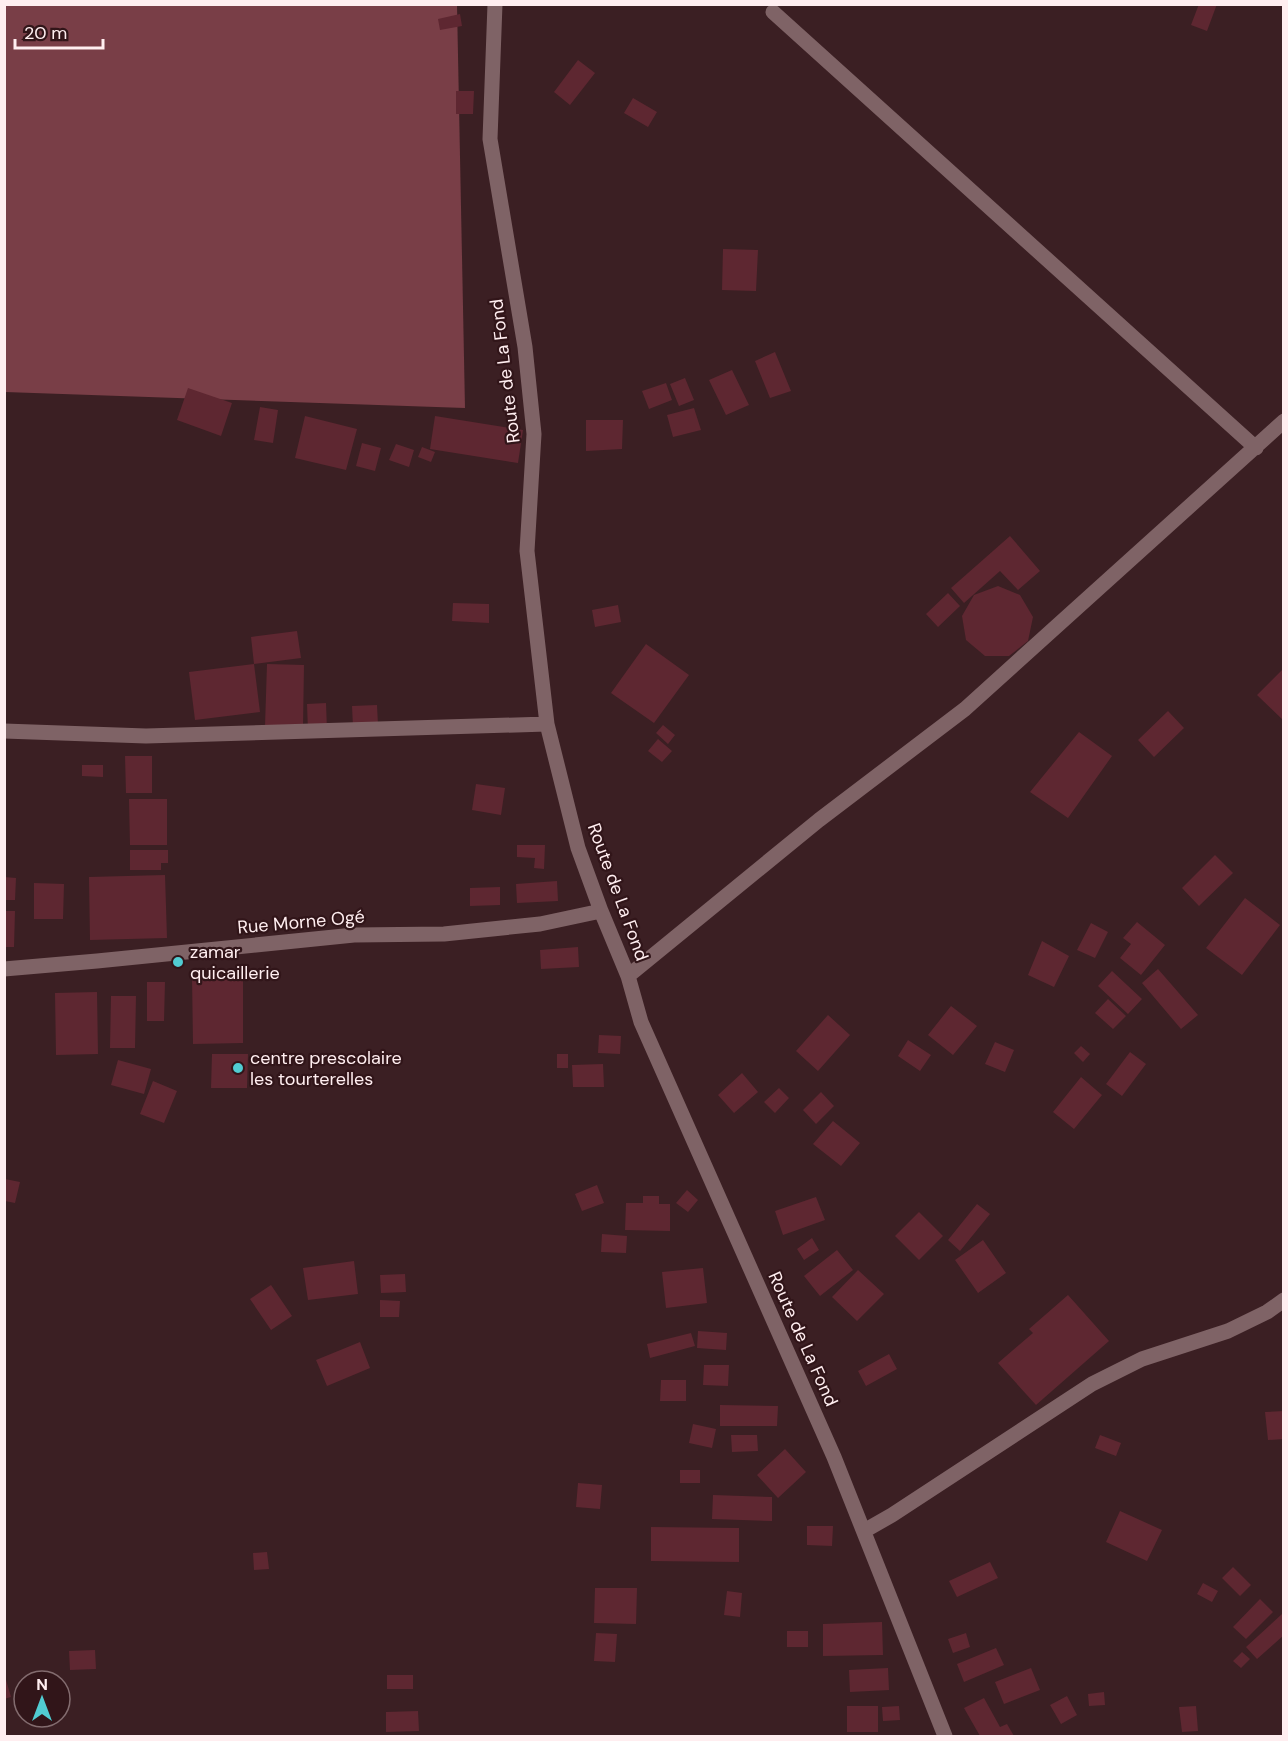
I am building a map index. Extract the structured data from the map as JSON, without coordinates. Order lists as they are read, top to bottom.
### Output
{
  "streets": {
    "street": ["Route de La Fond", "Rue Morne Ogé"]
  },
  "crossings": [
    ["Route de La Fond", "Rue Morne Ogé"]
  ],
  "places": ["zamar quicaillerie", "centre prescolaire les tourterelles"],
  "scale_bar": "20 m",
  "north": "top"
}
